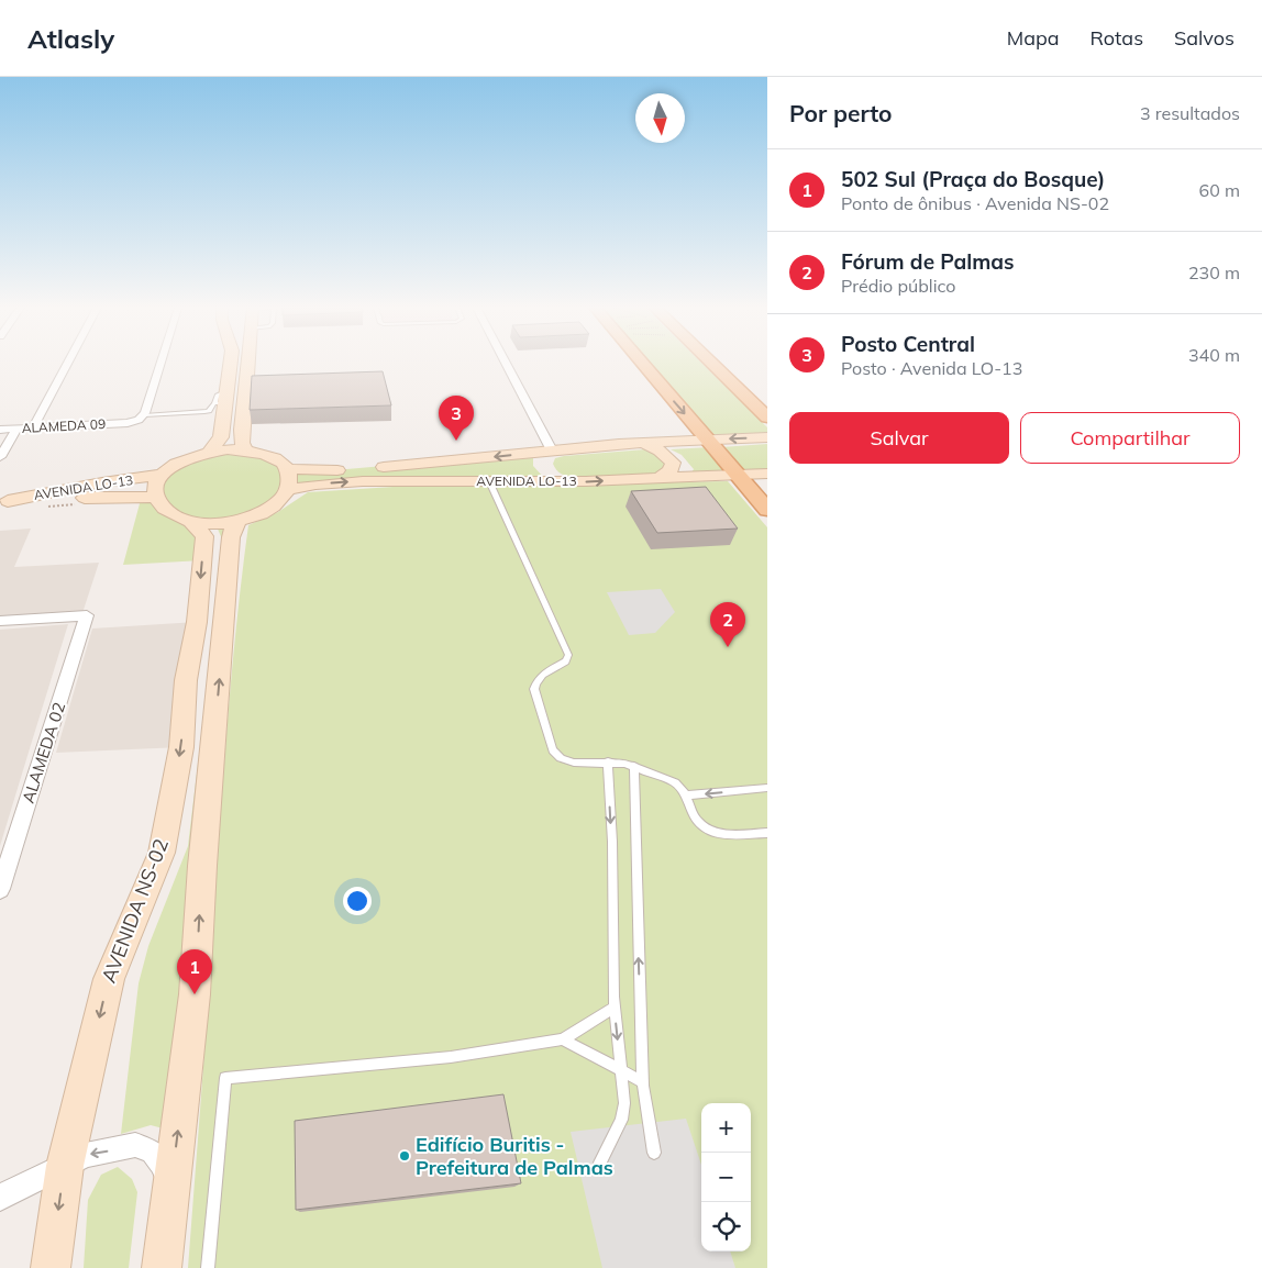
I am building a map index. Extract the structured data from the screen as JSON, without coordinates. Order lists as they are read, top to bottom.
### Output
{
  "streets": {
    "street": [
      "ALAMEDA 09",
      "AVENIDA LO-13",
      "ALAMEDA 02",
      "AVENIDA NS-02"
    ]
  },
  "places": ["Edifício Buritis - Prefeitura de Palmas"],
  "north": "bottom",
  "page": {
    "header": "Atlasly",
    "nav": ["Mapa", "Rotas", "Salvos"],
    "heading": ["Por perto", "3 resultados"],
    "list": [
      {
        "mark": "1",
        "name": "502 Sul (Praça do Bosque)",
        "note": "Ponto de ônibus · Avenida NS-02",
        "value": "60 m"
      },
      {
        "mark": "2",
        "name": "Fórum de Palmas",
        "note": "Prédio público",
        "value": "230 m"
      },
      {
        "mark": "3",
        "name": "Posto Central",
        "note": "Posto · Avenida LO-13",
        "value": "340 m"
      }
    ],
    "pins": ["3", "2", "1"],
    "buttons": ["Salvar", "Compartilhar"],
    "map_buttons": ["+", "−"]
  }
}
